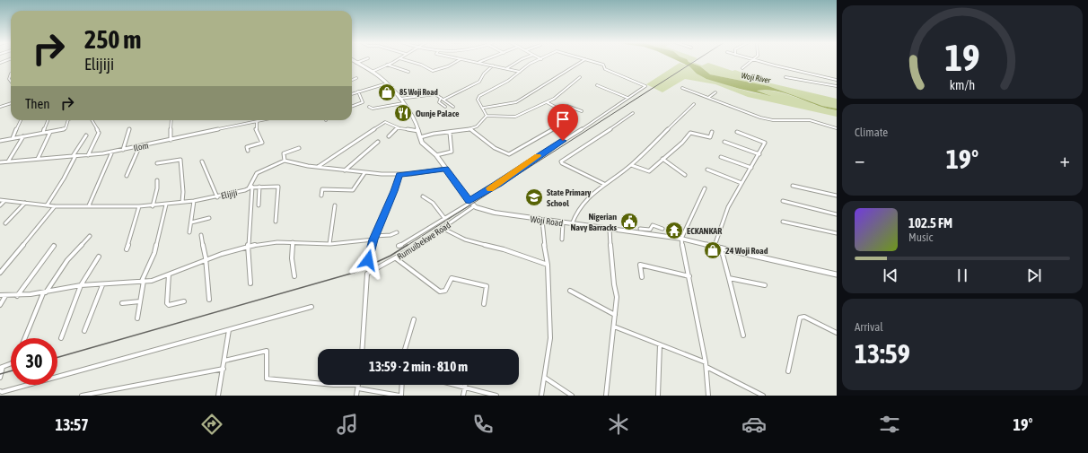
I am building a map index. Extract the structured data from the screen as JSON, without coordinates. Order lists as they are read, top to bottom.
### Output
{
  "streets": {
    "main road": ["Woji Road"],
    "street": ["Ilom", "Elijiji", "Rumuibekwe Road"]
  },
  "crossings": [
    ["Woji Road", "Rumuibekwe Road"]
  ],
  "water": ["Woji River"],
  "places": {
    "shop": ["85 Woji Road", "24 Woji Road"],
    "restaurant": ["Ounje Palace"],
    "school or university": ["State Primary School"],
    "public building": ["Nigerian Navy Barracks"],
    "temple": ["ECKANKAR"]
  },
  "page": {
    "turn": ["250 m", "Elijiji"],
    "then": "Then",
    "tile": [
      "Climate",
      ["Arrival", "13:59"]
    ],
    "heat": ["−", "19°", "+"],
    "song": ["102.5 FM", "Music"],
    "limit": "30",
    "trip": "13:59 · 2 min · 810 m",
    "tabs": ["13:57", "19°"],
    "gauge": ["19", "km/h"]
  }
}
